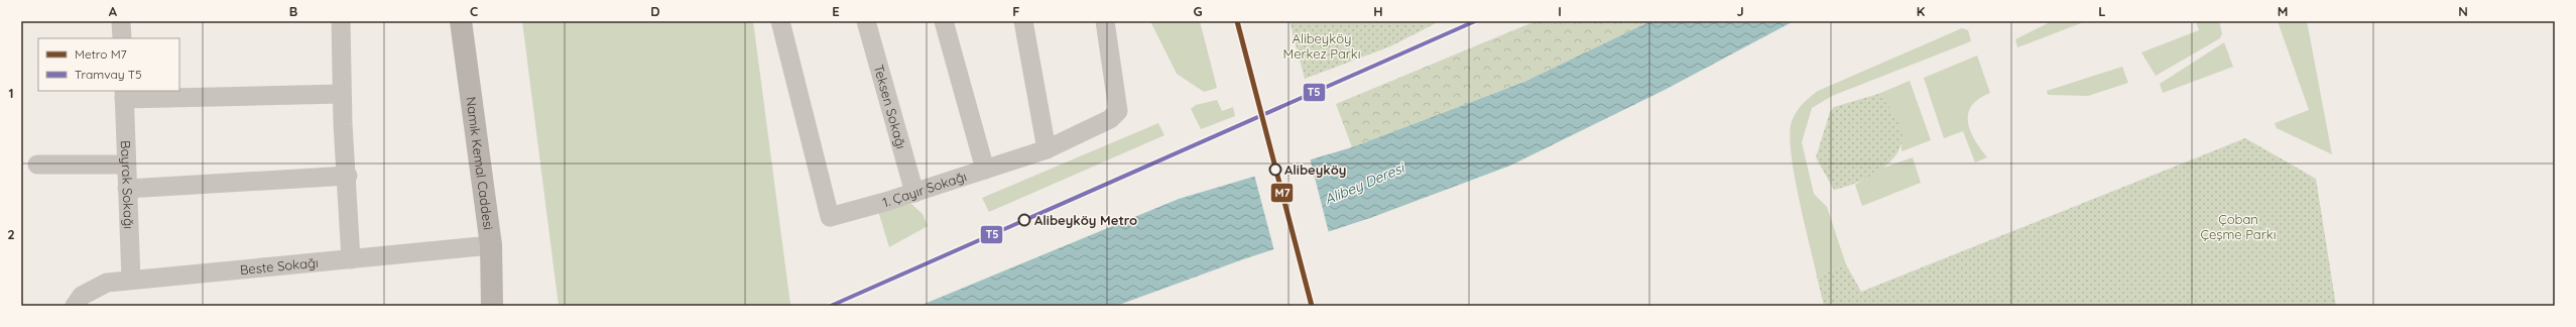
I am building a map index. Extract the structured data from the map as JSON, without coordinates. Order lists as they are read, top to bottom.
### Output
{
  "streets": {
    "main road": ["Namık Kemal Caddesi"],
    "street": [
      "Teksen Sokağı",
      "Bayrak Sokağı",
      "1. Çayır Sokağı",
      "Beste Sokağı"
    ]
  },
  "crossings": [
    ["Teksen Sokağı", "1. Çayır Sokağı"],
    ["Namık Kemal Caddesi", "Beste Sokağı"],
    ["Bayrak Sokağı", "Beste Sokağı"]
  ],
  "water": ["Alibey Deresi"],
  "parks": ["Alibeyköy Merkez Parkı", "Çoban Çeşme Parkı"],
  "places": ["Alibeyköy", "Alibeyköy Metro"],
  "lines": ["metro line M7", "tram line T5"],
  "legend": ["Metro M7", "Tramvay T5"],
  "grid": {
    "columns": [
      "A",
      "B",
      "C",
      "D",
      "E",
      "F",
      "G",
      "H",
      "I",
      "J",
      "K",
      "L",
      "M",
      "N"
    ],
    "rows": ["1", "2"]
  }
}
